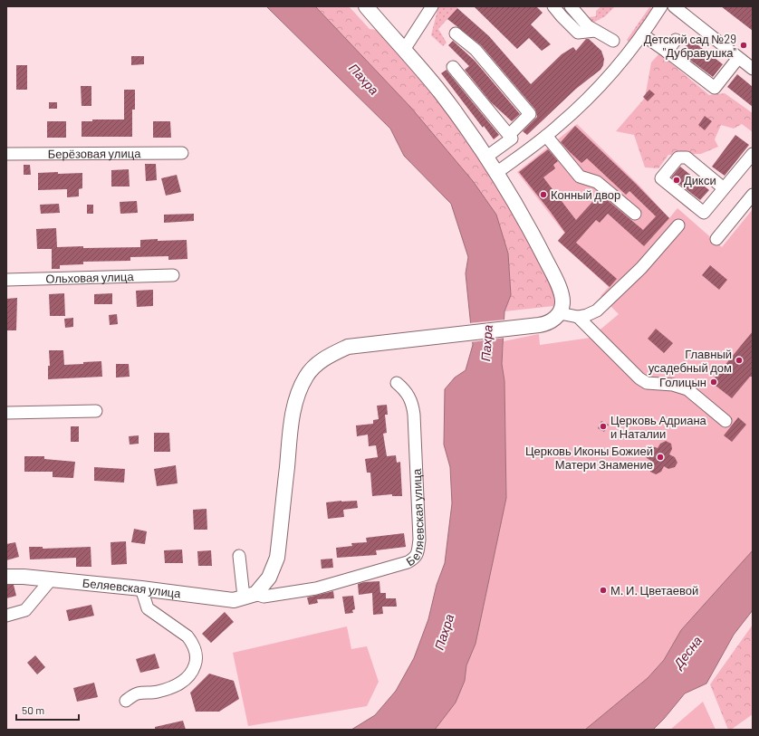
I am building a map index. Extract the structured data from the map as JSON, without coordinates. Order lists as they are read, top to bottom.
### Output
{
  "streets": {
    "main road": ["Беляевская улица"],
    "street": ["Берёзовая улица", "Ольховая улица"]
  },
  "water": ["Пахра", "Десна"],
  "places": [
    "Детский сад №29 \"Дубравушка\"",
    "Дикси",
    "Конный двор",
    "Главный усадебный дом",
    "Голицын",
    "Церковь Адриана и Наталии",
    "Церковь Иконы Божией Матери Знамение",
    "М. И. Цветаевой"
  ],
  "scale_bar": "50 m"
}
